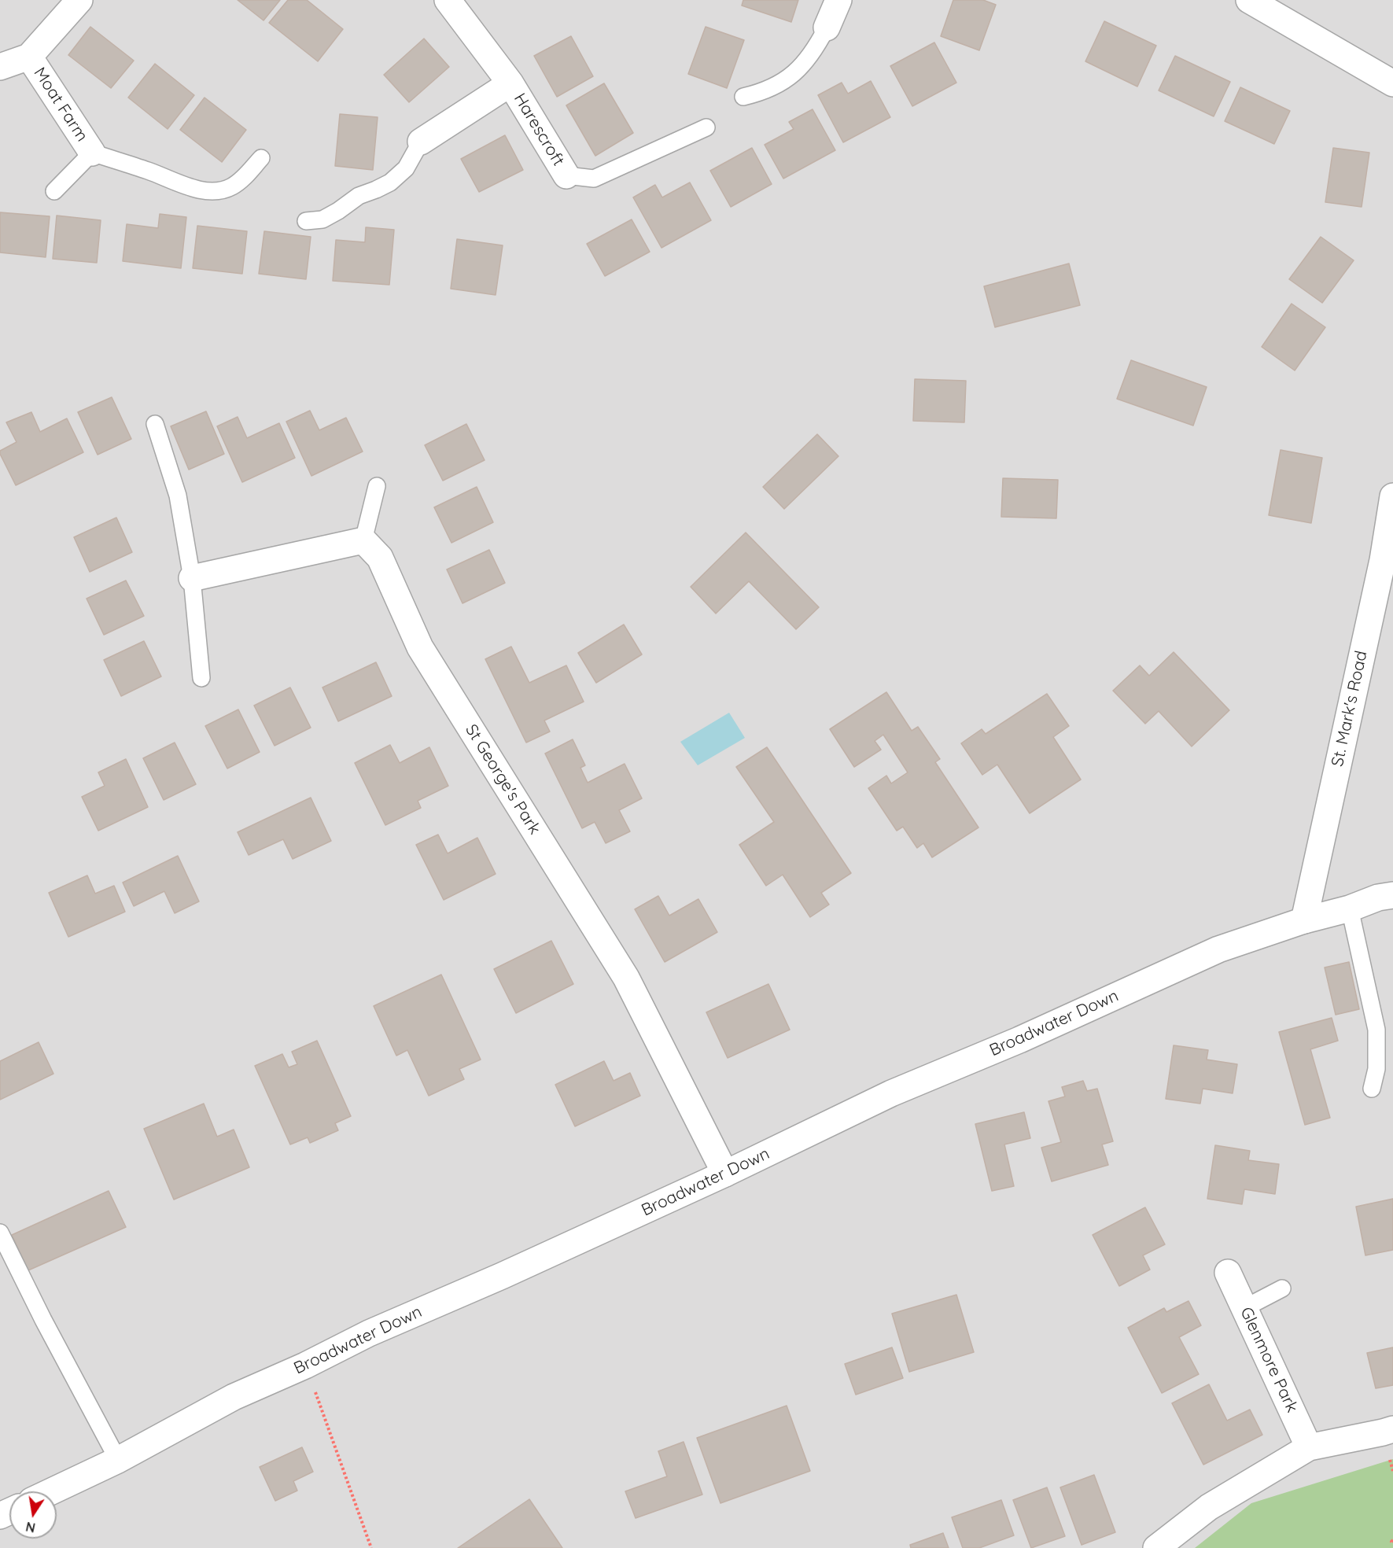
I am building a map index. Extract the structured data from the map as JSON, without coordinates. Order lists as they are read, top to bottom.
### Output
{
  "streets": {
    "street": [
      "Moat Farm",
      "Harescroft",
      "St. Mark's Road",
      "St George's Park",
      "Broadwater Down",
      "Glenmore Park"
    ]
  },
  "crossings": [
    ["St. Mark's Road", "Broadwater Down"],
    ["St George's Park", "Broadwater Down"]
  ],
  "north": "bottom"
}
